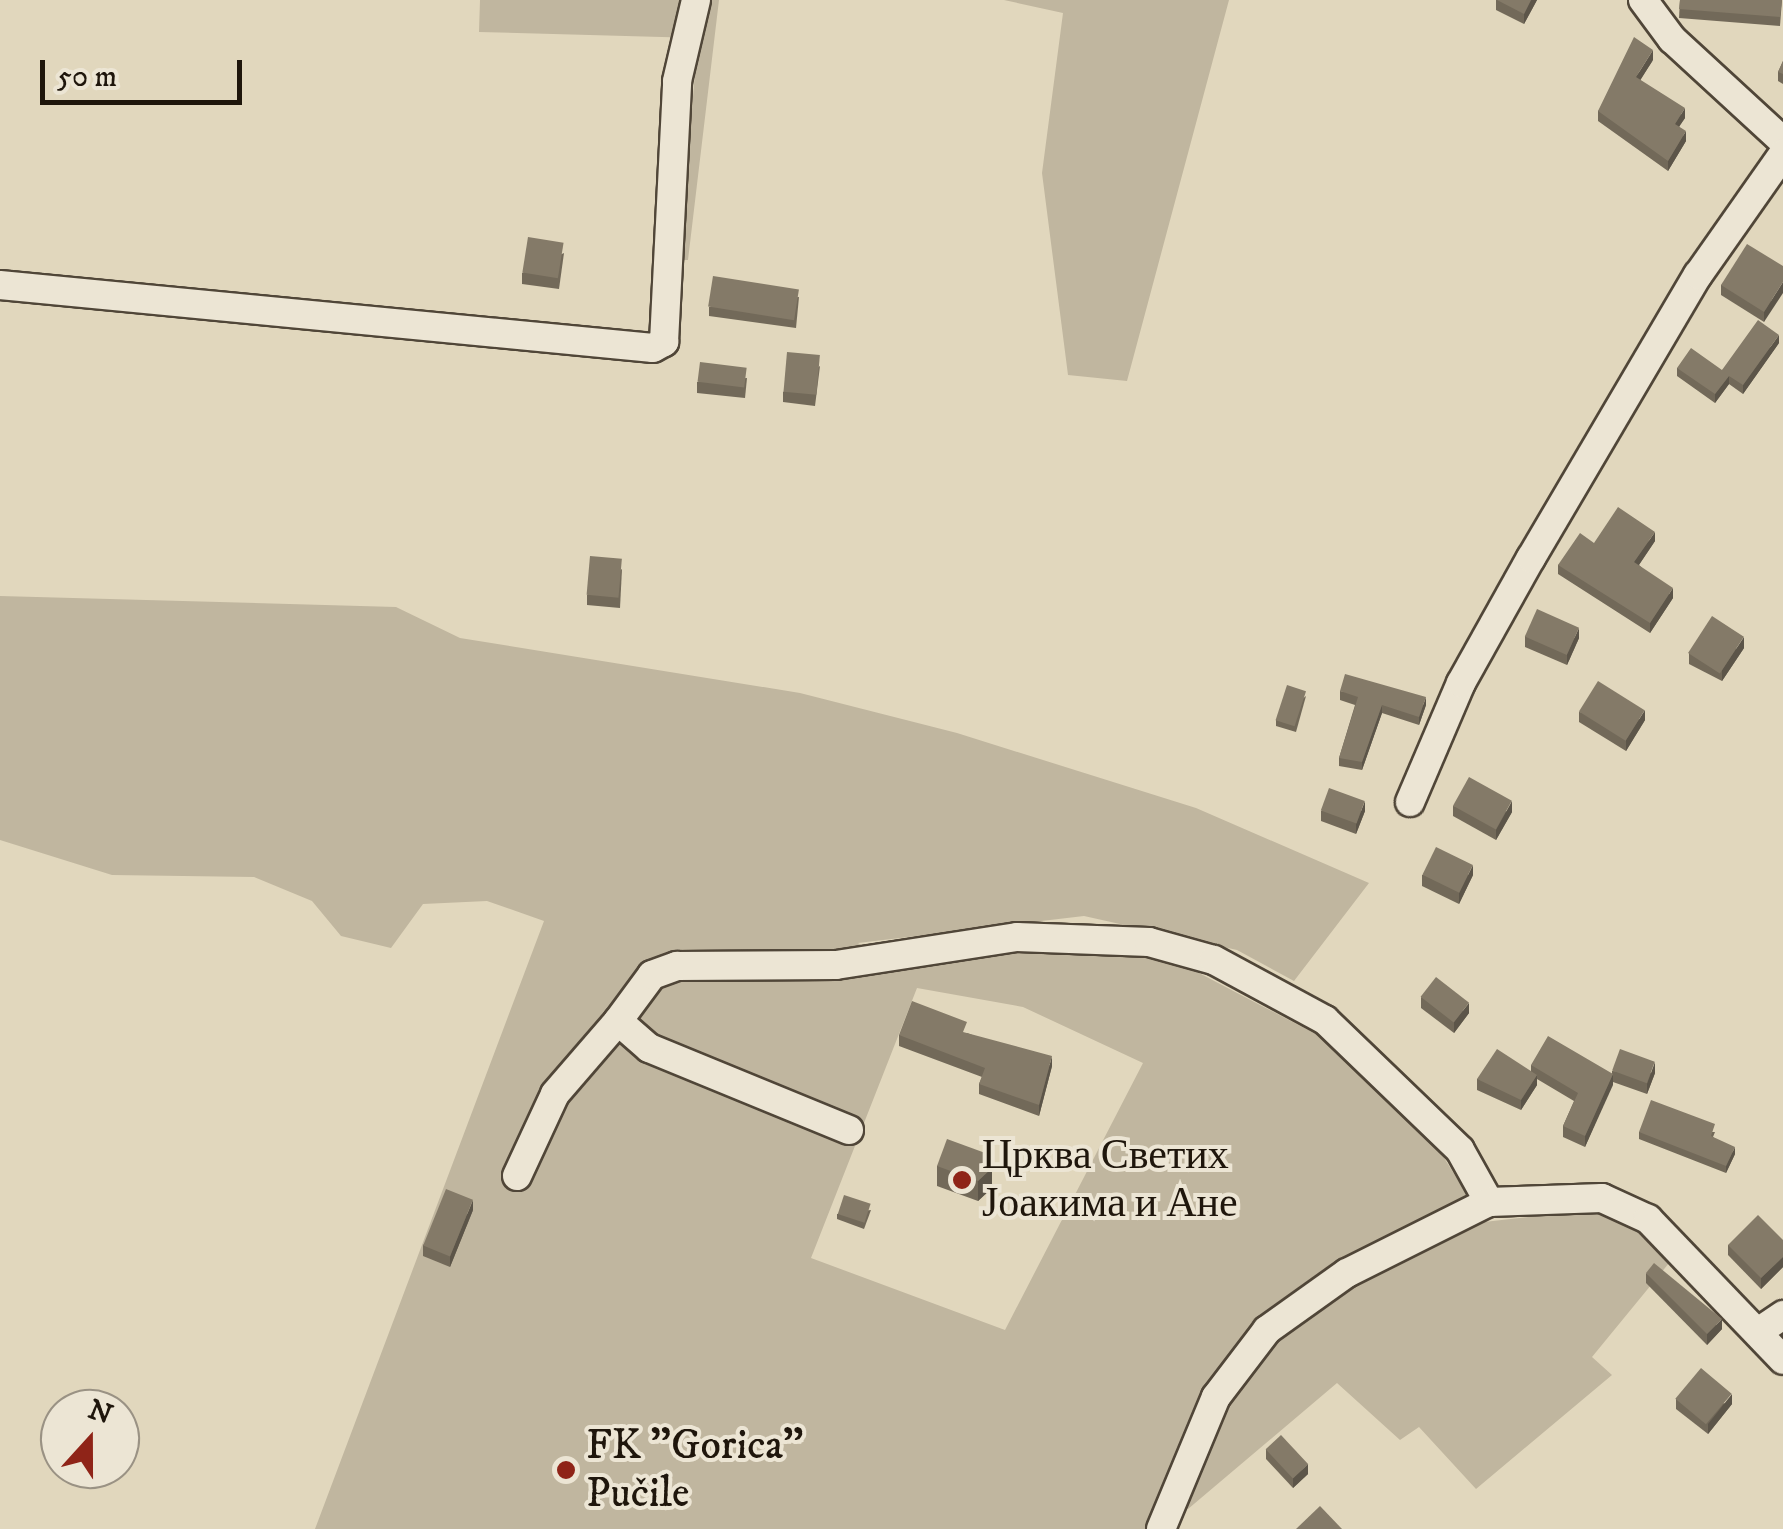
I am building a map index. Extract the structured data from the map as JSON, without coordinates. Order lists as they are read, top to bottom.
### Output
{
  "places": ["Црква Светих Јоакима и Ане", "FK \"Gorica\" Pučile"],
  "scale_bar": "50 m",
  "north": "top"
}
